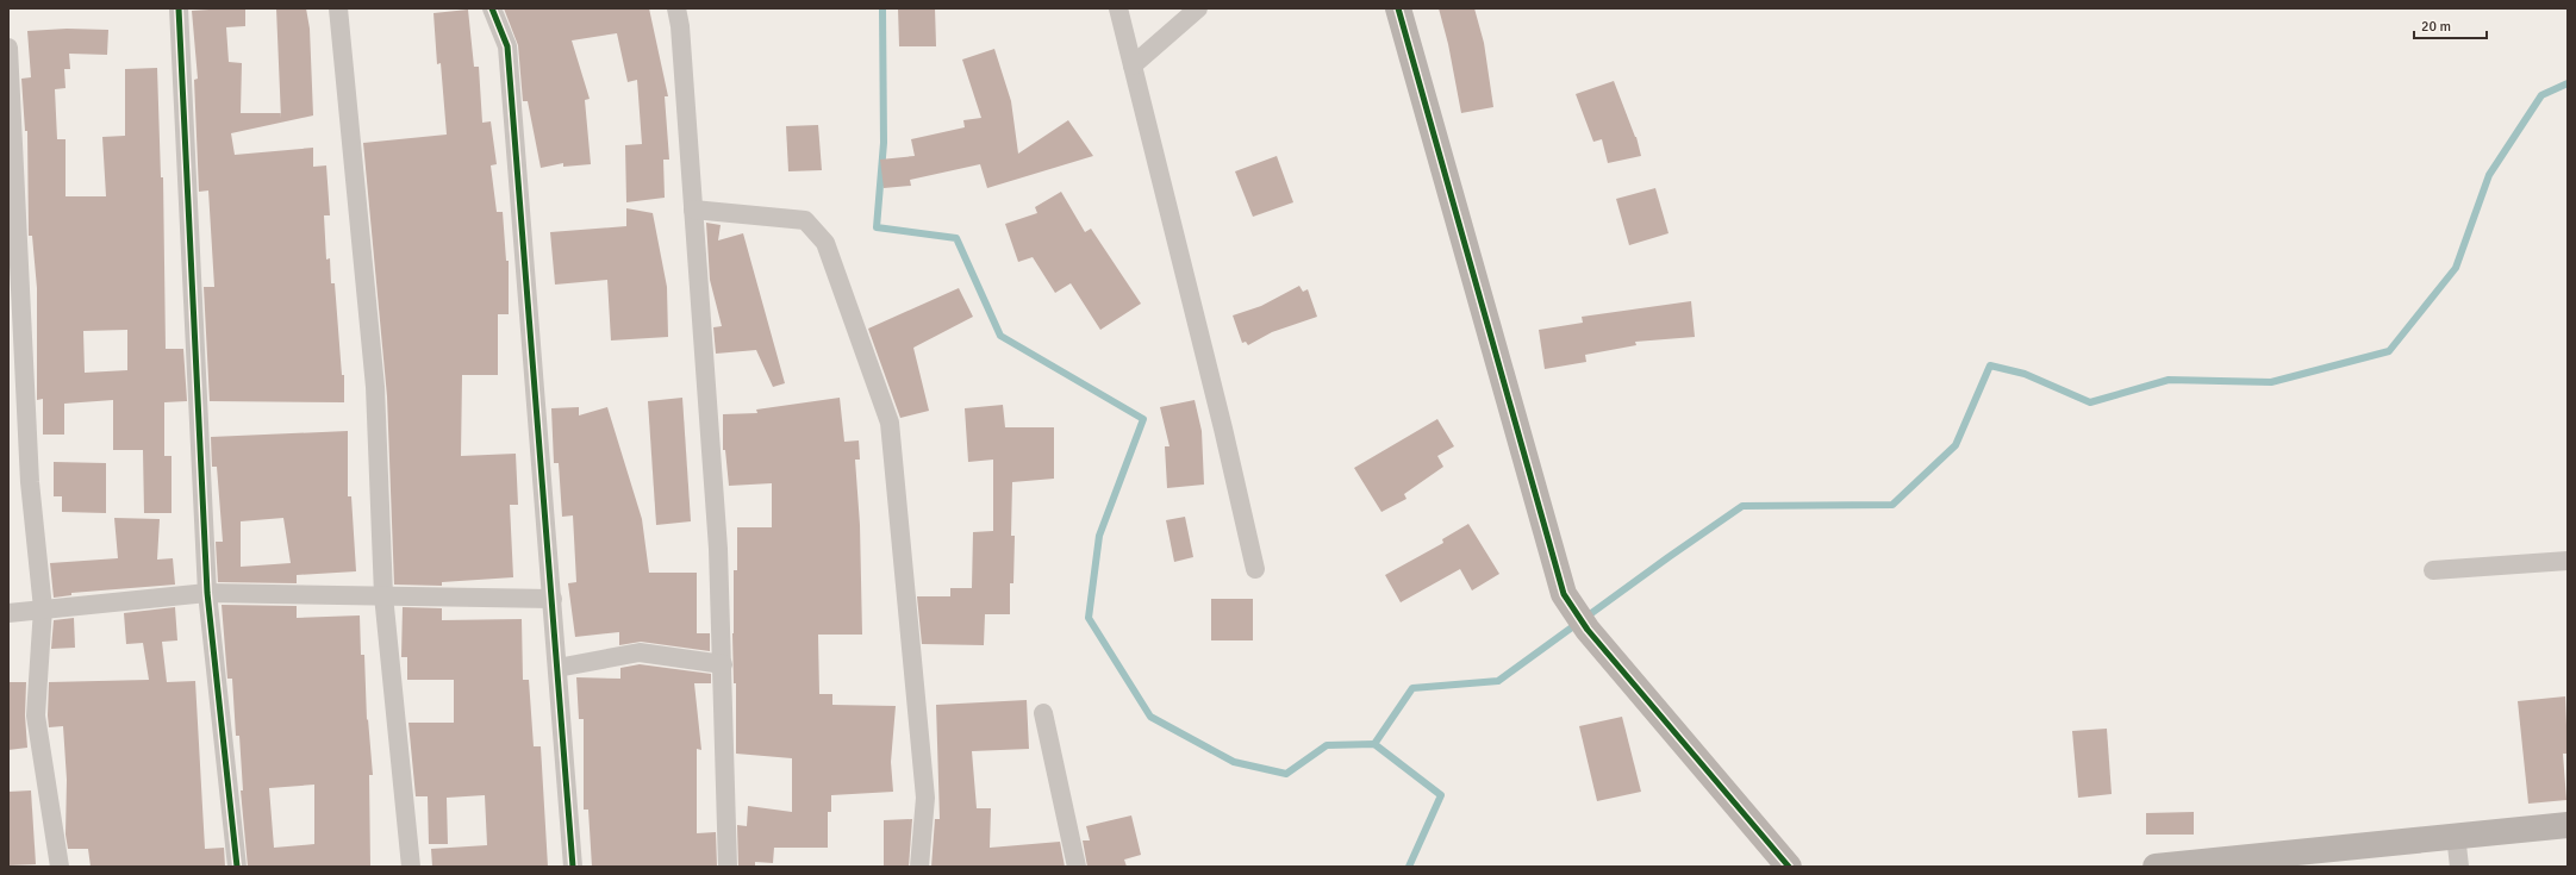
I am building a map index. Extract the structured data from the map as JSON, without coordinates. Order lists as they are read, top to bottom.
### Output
{
  "scale_bar": "20 m"
}
